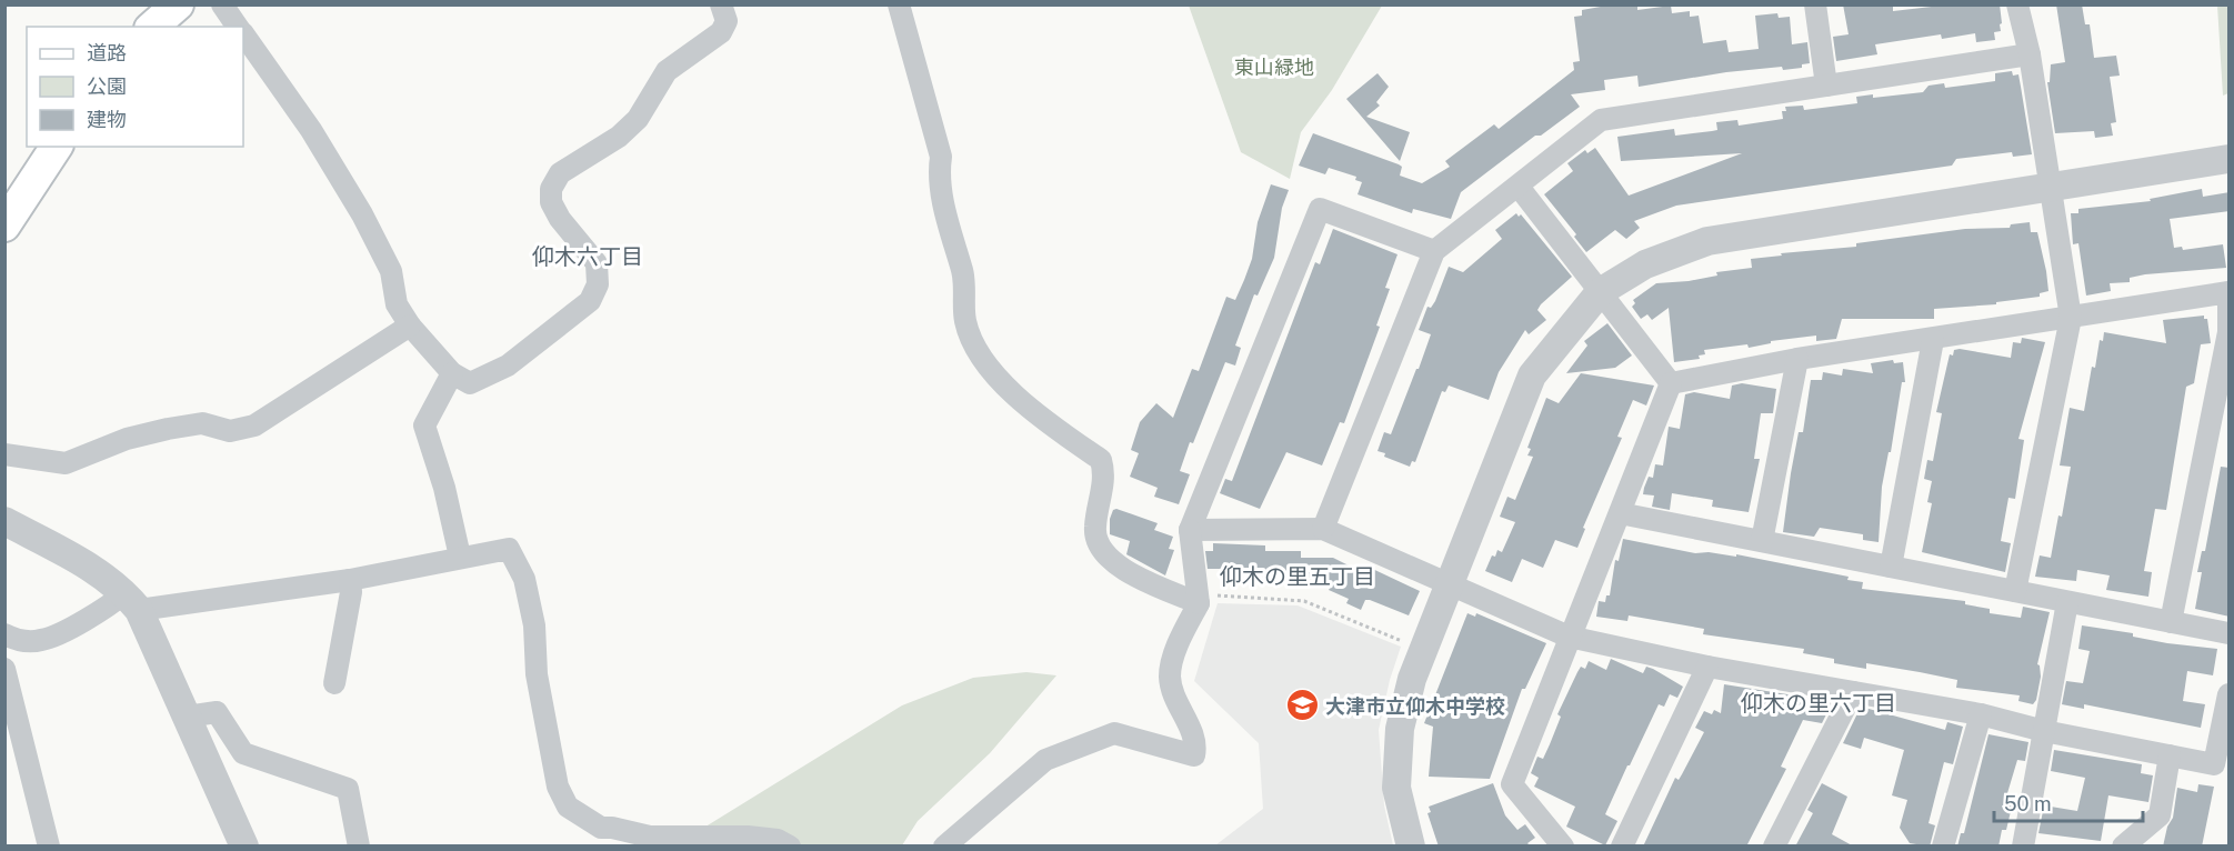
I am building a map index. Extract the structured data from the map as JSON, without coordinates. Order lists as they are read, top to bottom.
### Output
{
  "districts": ["仰木六丁目", "仰木の里五丁目", "仰木の里六丁目"],
  "parks": ["東山緑地"],
  "places": {
    "school or university": ["大津市立仰木中学校"]
  },
  "legend": ["道路", "公園", "建物"],
  "scale_bar": "50 m"
}
